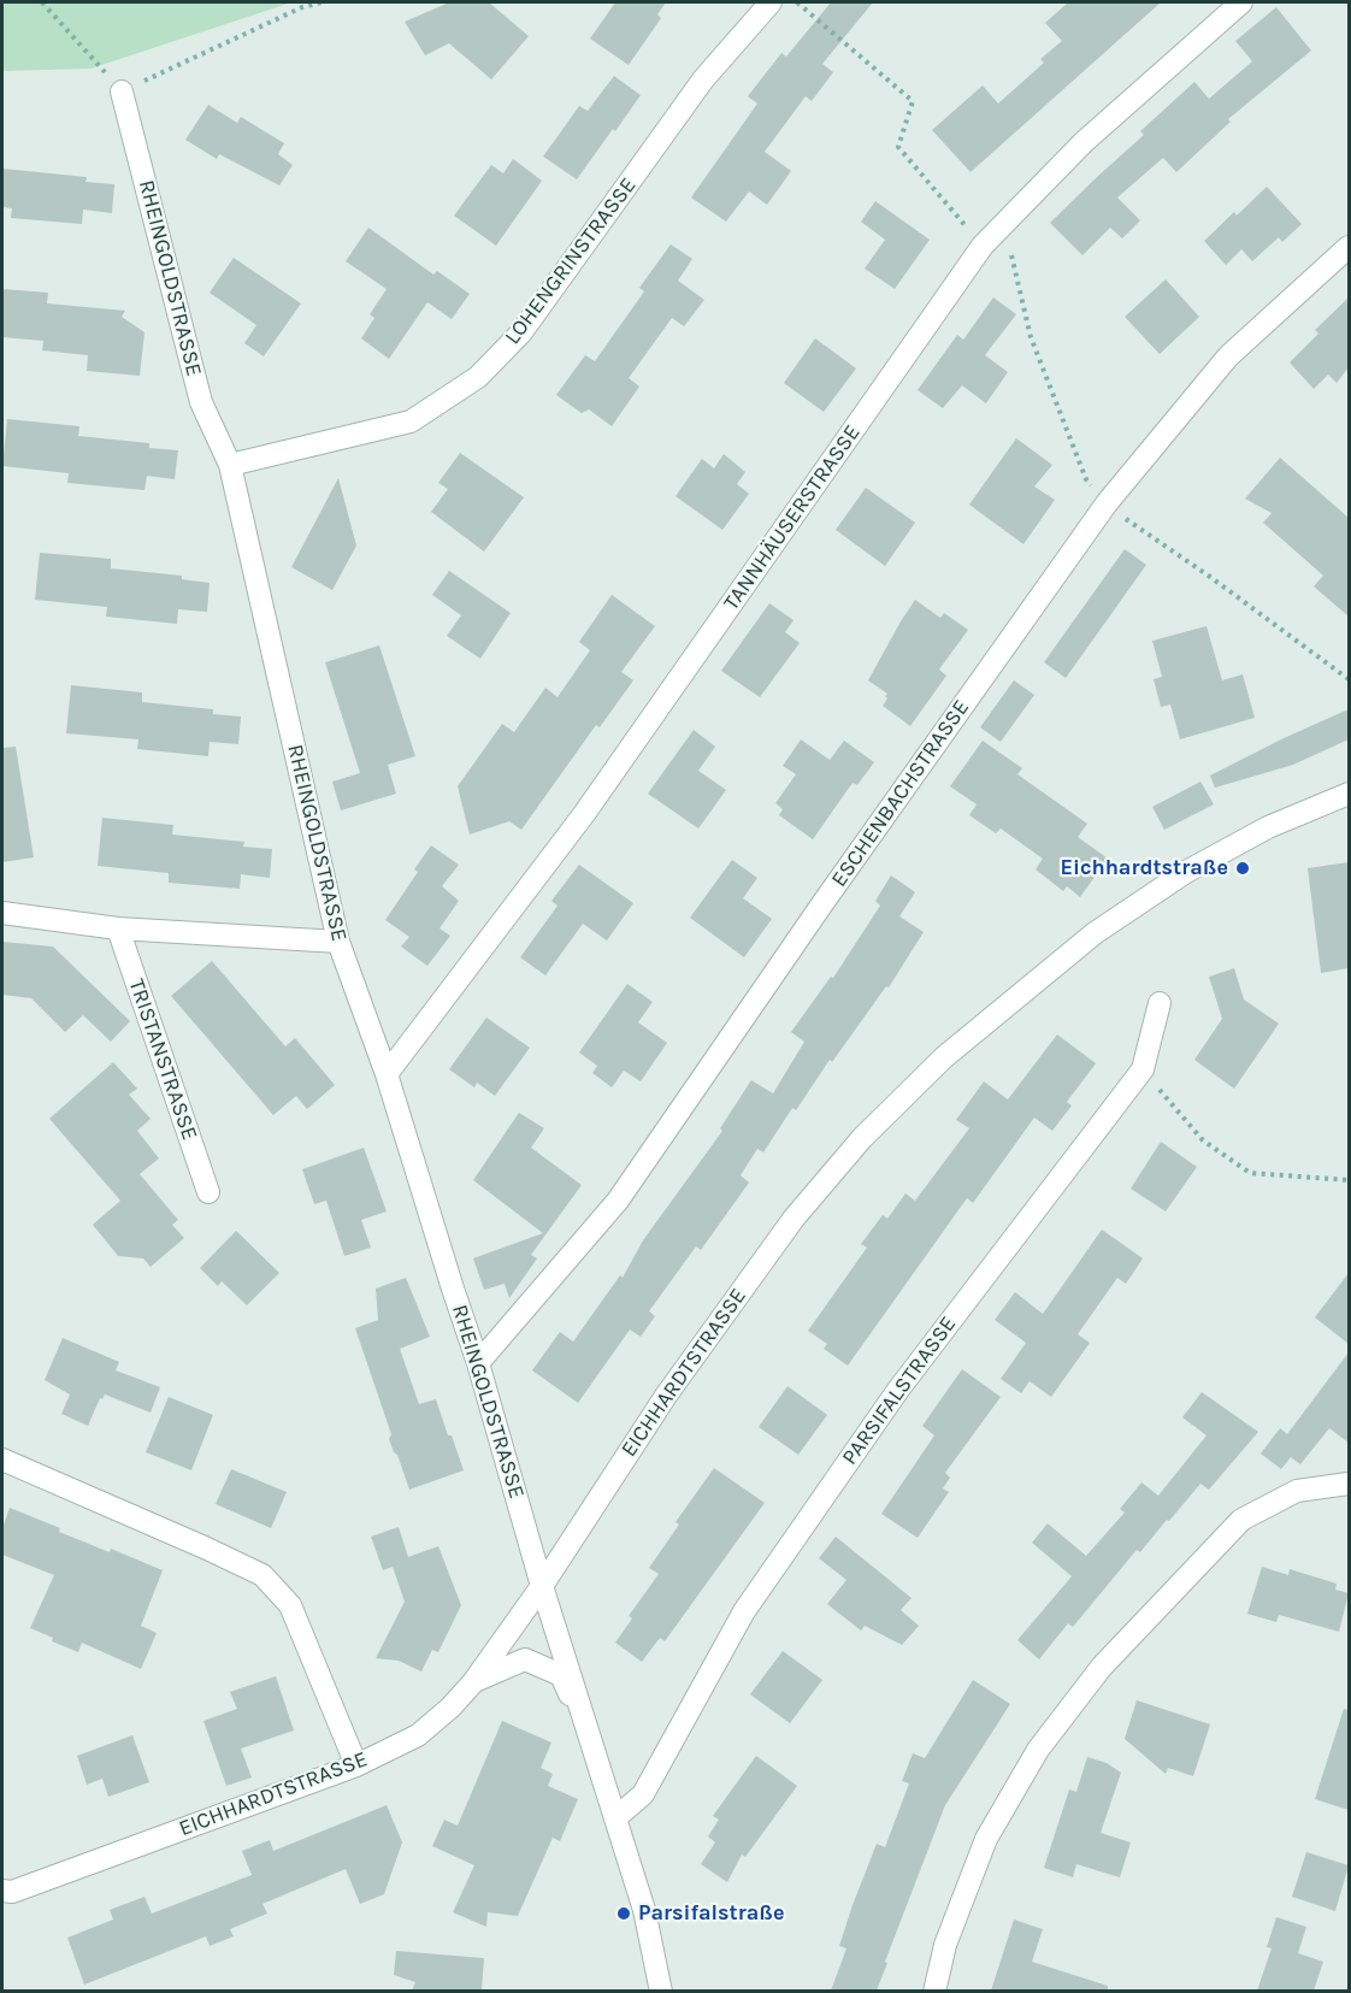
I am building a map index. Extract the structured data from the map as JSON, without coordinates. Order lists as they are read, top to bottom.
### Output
{
  "streets": {
    "street": [
      "LOHENGRINSTRASSE",
      "RHEINGOLDSTRASSE",
      "TANNHÄUSERSTRASSE",
      "ESCHENBACHSTRASSE",
      "TRISTANSTRASSE",
      "EICHHARDTSTRASSE",
      "PARSIFALSTRASSE"
    ]
  },
  "crossings": [
    ["LOHENGRINSTRASSE", "RHEINGOLDSTRASSE"],
    ["RHEINGOLDSTRASSE", "TANNHÄUSERSTRASSE"],
    ["RHEINGOLDSTRASSE", "ESCHENBACHSTRASSE"],
    ["RHEINGOLDSTRASSE", "EICHHARDTSTRASSE"]
  ],
  "places": ["Eichhardtstraße", "Parsifalstraße"]
}
